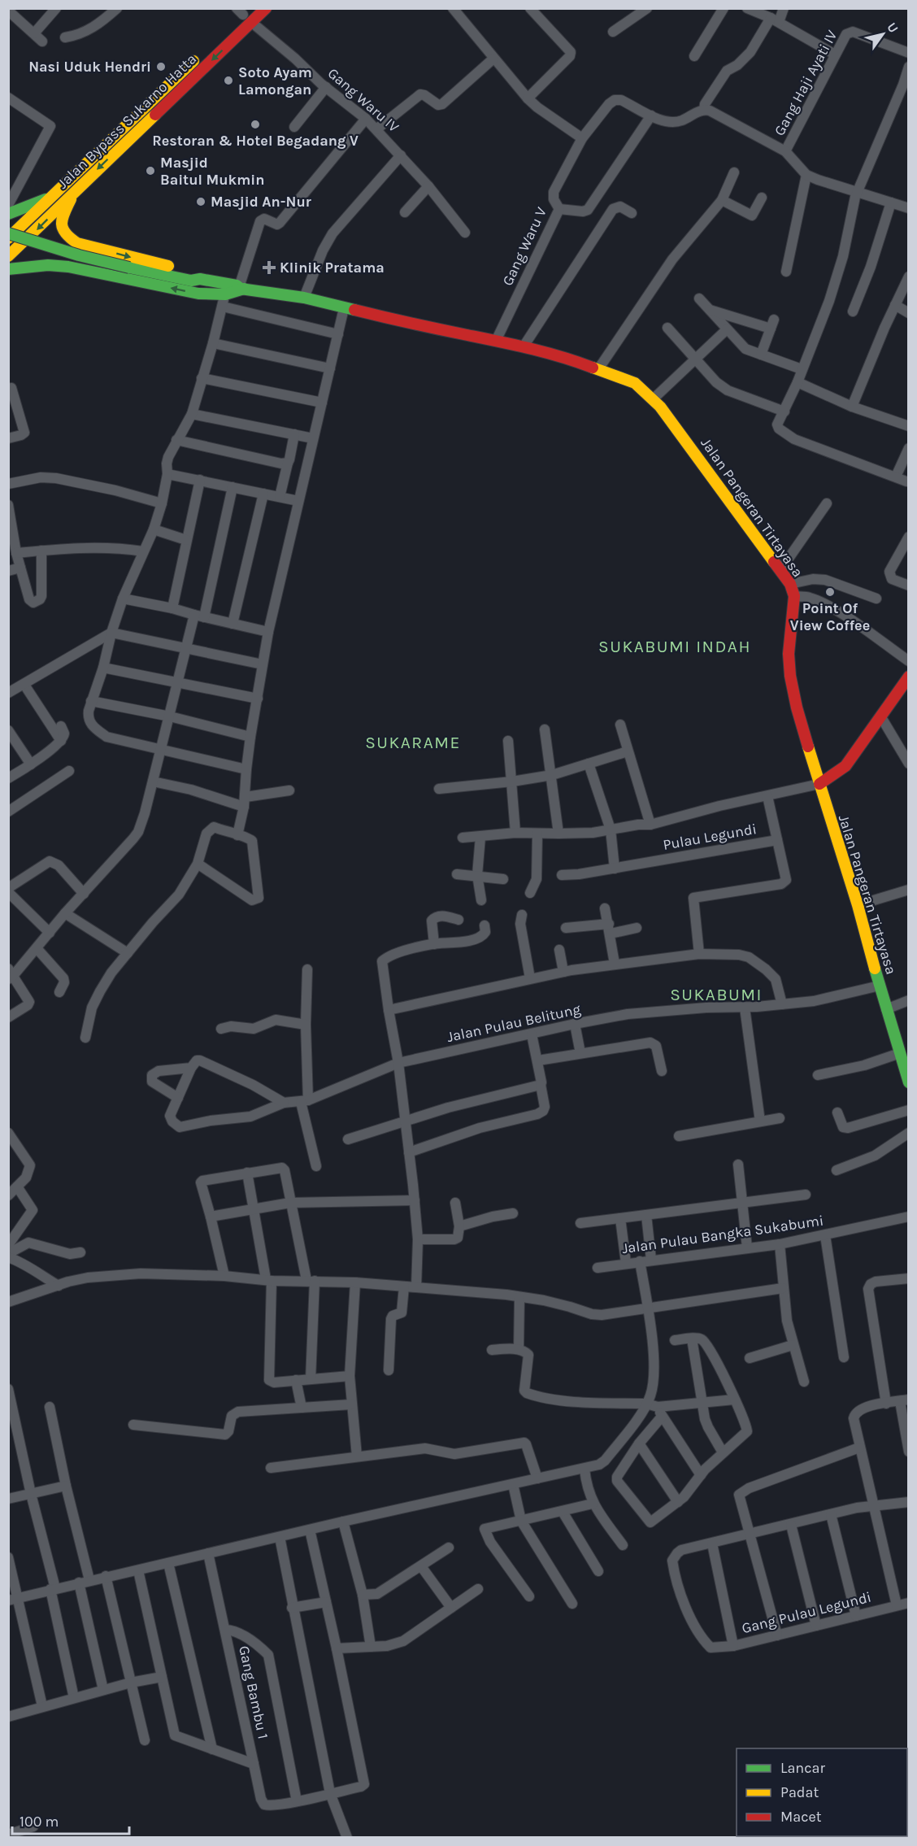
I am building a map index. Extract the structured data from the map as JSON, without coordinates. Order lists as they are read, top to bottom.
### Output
{
  "streets": {
    "main road": ["Jalan Bypass Sukarno Hatta", "Jalan Pangeran Tirtayasa"],
    "street": [
      "Gang Haji Ayati IV",
      "Gang Waru IV",
      "Gang Waru V",
      "Pulau Legundi",
      "Jalan Pulau Belitung",
      "Jalan Pulau Bangka Sukabumi",
      "Gang Pulau Legundi",
      "Gang Bambu 1"
    ]
  },
  "crossings": [
    ["Gang Waru IV", "Jalan Bypass Sukarno Hatta"],
    ["Gang Waru V", "Jalan Pangeran Tirtayasa"],
    ["Jalan Pangeran Tirtayasa", "Jalan Pulau Belitung"]
  ],
  "districts": ["SUKABUMI INDAH", "SUKARAME", "SUKABUMI"],
  "places": {
    "other": [
      "Nasi Uduk Hendri",
      "Soto Ayam Lamongan",
      "Restoran & Hotel Begadang V",
      "Masjid Baitul Mukmin",
      "Masjid An-Nur",
      "Point Of View Coffee"
    ],
    "health": ["Klinik Pratama"]
  },
  "legend": ["Lancar", "Padat", "Macet"],
  "scale_bar": "100 m",
  "north": "top right"
}
